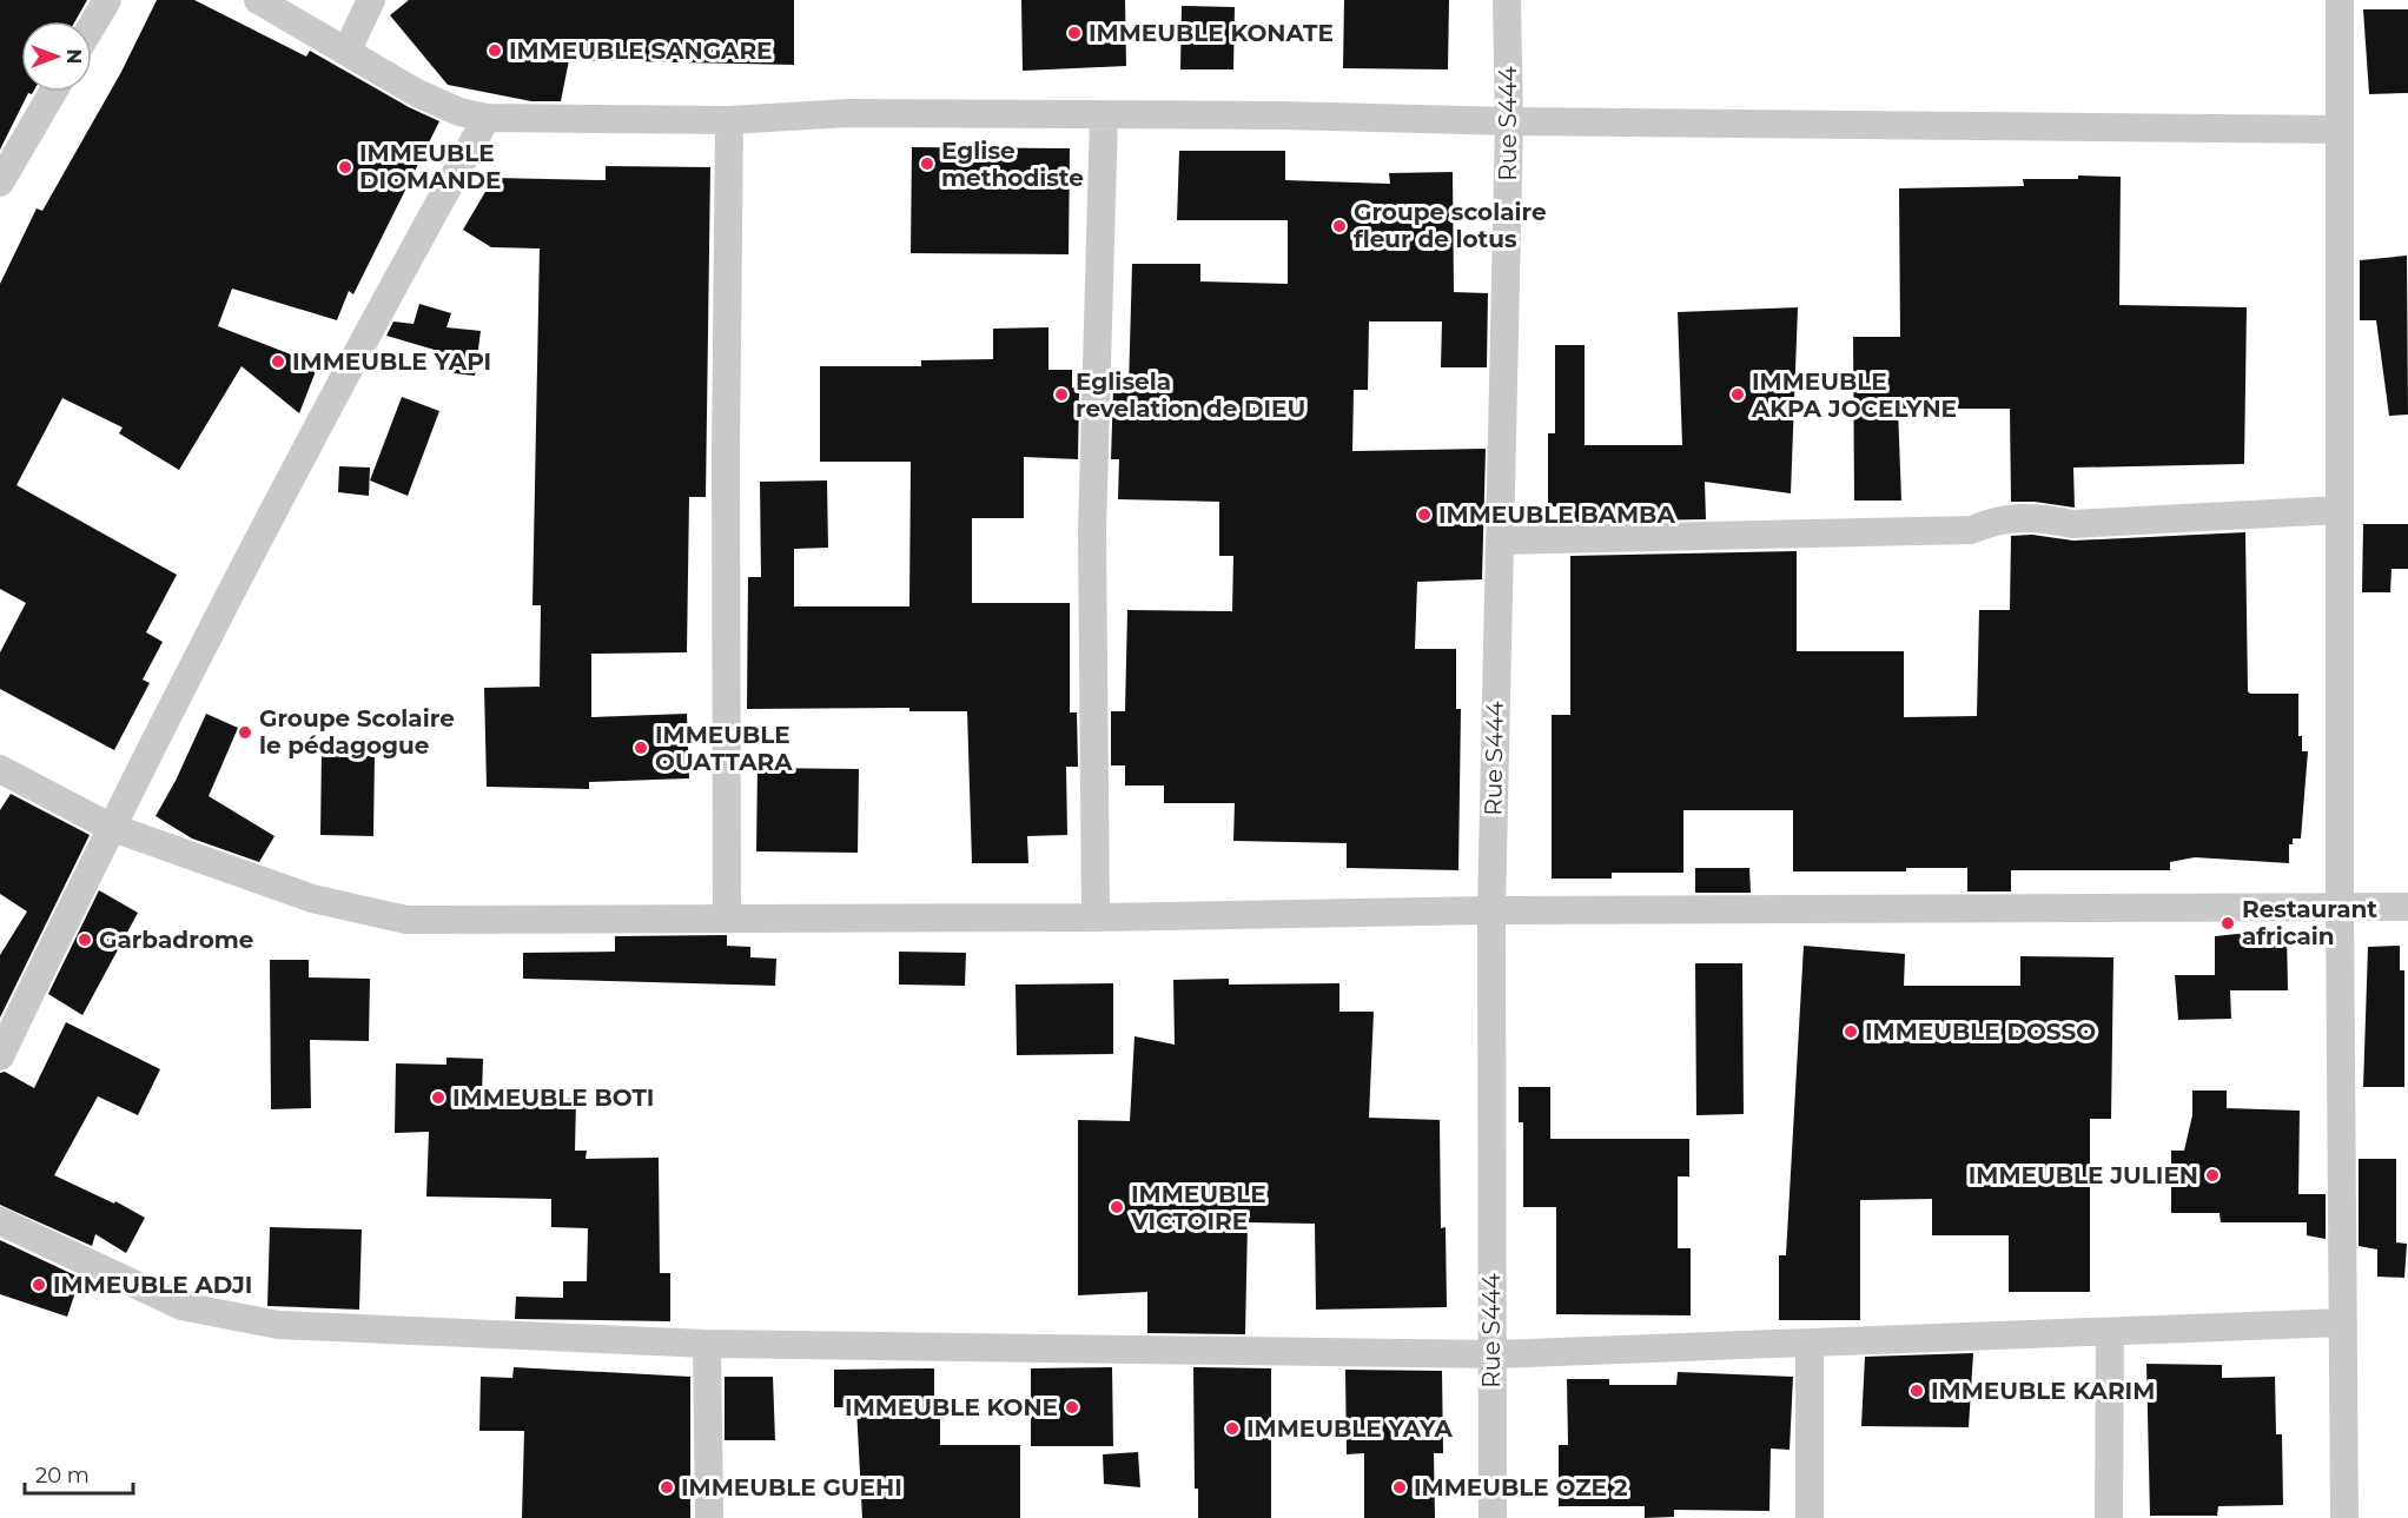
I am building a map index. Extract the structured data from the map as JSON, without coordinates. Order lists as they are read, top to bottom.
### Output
{
  "streets": {
    "street": ["Rue S444"]
  },
  "places": [
    "IMMEUBLE KONATE",
    "IMMEUBLE SANGARE",
    "Eglise methodiste",
    "IMMEUBLE DIOMANDE",
    "Groupe scolaire fleur de lotus",
    "IMMEUBLE YAPI",
    "Eglisela revelation de DIEU",
    "IMMEUBLE AKPA JOCELYNE",
    "IMMEUBLE BAMBA",
    "Groupe Scolaire le pédagogue",
    "IMMEUBLE OUATTARA",
    "Restaurant africain",
    "Garbadrome",
    "IMMEUBLE DOSSO",
    "IMMEUBLE BOTI",
    "IMMEUBLE JULIEN",
    "IMMEUBLE VICTOIRE",
    "IMMEUBLE ADJI",
    "IMMEUBLE KARIM",
    "IMMEUBLE KONE",
    "IMMEUBLE YAYA",
    "IMMEUBLE GUEHI",
    "IMMEUBLE OZE 2"
  ],
  "scale_bar": "20 m",
  "north": "right"
}
